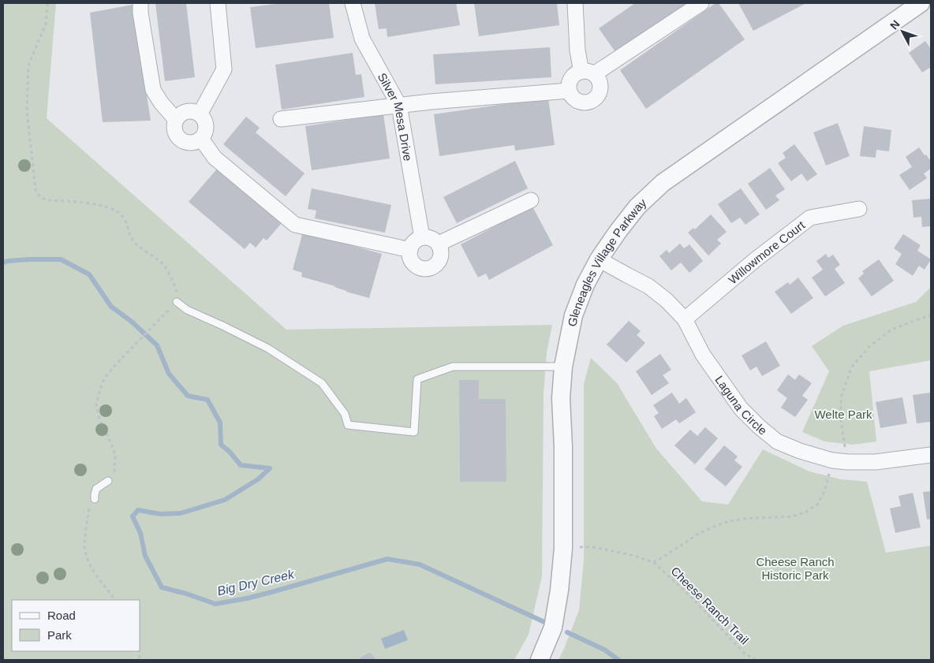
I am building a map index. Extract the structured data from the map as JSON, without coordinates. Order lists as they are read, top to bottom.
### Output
{
  "streets": {
    "street": [
      "Silver Mesa Drive",
      "Willowmore Court",
      "Gleneagles Village Parkway",
      "Laguna Circle"
    ],
    "path": ["Cheese Ranch Trail"]
  },
  "crossings": [
    ["Willowmore Court", "Laguna Circle"],
    ["Gleneagles Village Parkway", "Laguna Circle"],
    ["Gleneagles Village Parkway", "Cheese Ranch Trail"],
    ["Laguna Circle", "Cheese Ranch Trail"]
  ],
  "water": ["Big Dry Creek"],
  "parks": ["Welte Park", "Cheese Ranch Historic Park"],
  "legend": ["Road", "Park"],
  "north": "top left"
}
